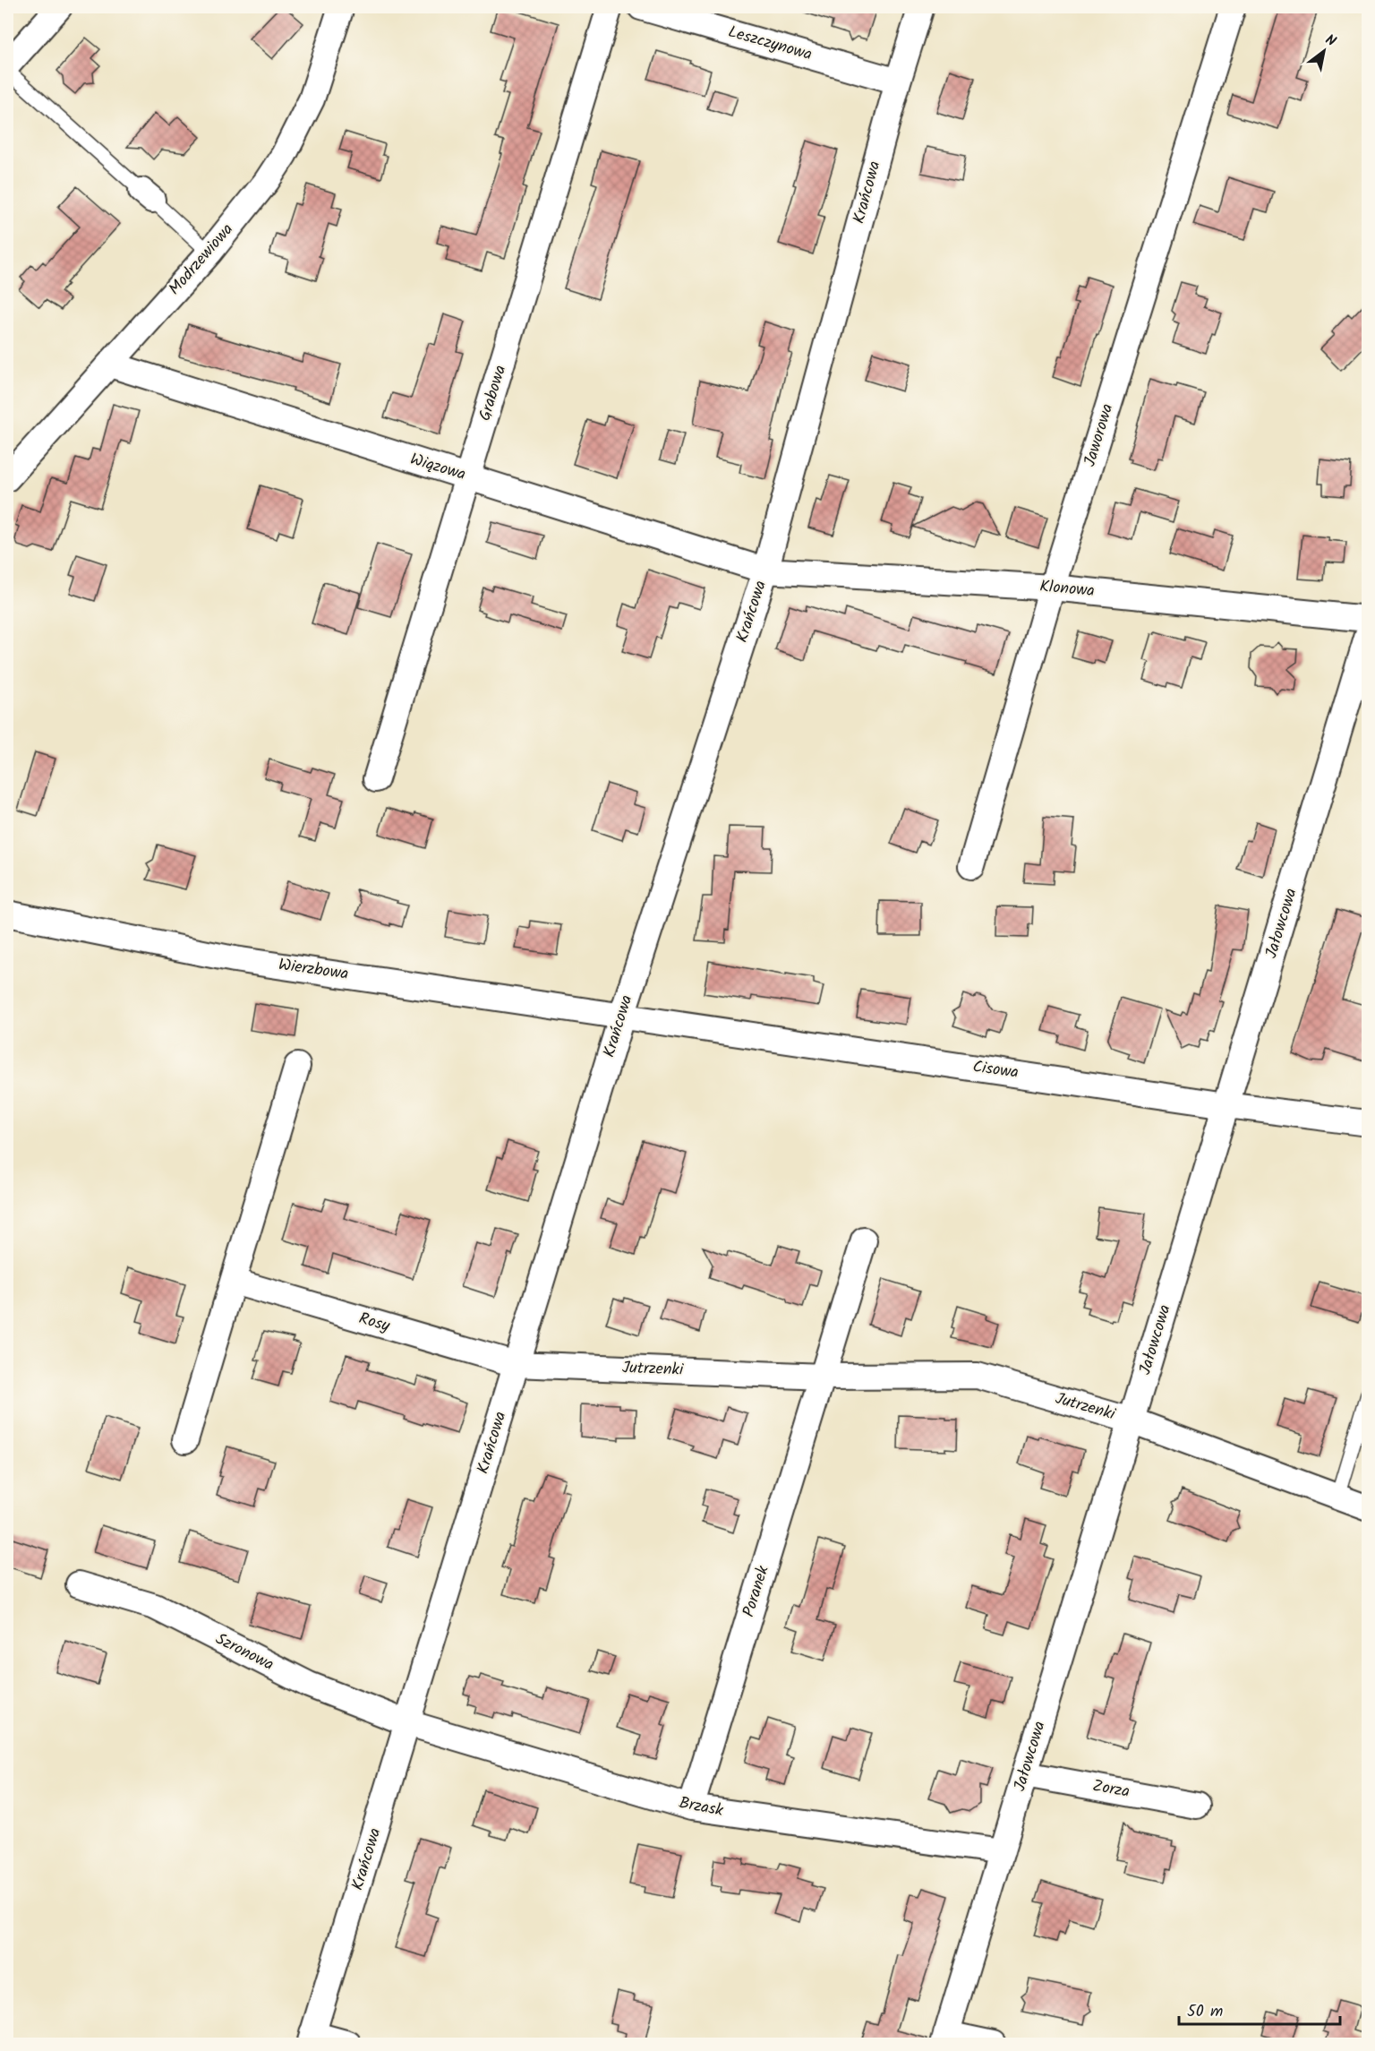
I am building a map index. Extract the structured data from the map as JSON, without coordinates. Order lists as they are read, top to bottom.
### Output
{
  "streets": {
    "street": [
      "Leszczynowa",
      "Krańcowa",
      "Modrzewiowa",
      "Grabowa",
      "Jaworowa",
      "Wiązowa",
      "Klonowa",
      "Jałowcowa",
      "Wierzbowa",
      "Cisowa",
      "Rosy",
      "Jutrzenki",
      "Poranek",
      "Szronowa",
      "Zorza",
      "Brzask"
    ]
  },
  "crossings": [
    ["Leszczynowa", "Krańcowa"],
    ["Krańcowa", "Wiązowa"],
    ["Krańcowa", "Klonowa"],
    ["Krańcowa", "Wierzbowa"],
    ["Krańcowa", "Cisowa"],
    ["Krańcowa", "Rosy"],
    ["Krańcowa", "Jutrzenki"],
    ["Krańcowa", "Szronowa"],
    ["Krańcowa", "Brzask"],
    ["Modrzewiowa", "Wiązowa"],
    ["Grabowa", "Wiązowa"],
    ["Jaworowa", "Klonowa"],
    ["Wiązowa", "Klonowa"],
    ["Jałowcowa", "Cisowa"],
    ["Jałowcowa", "Jutrzenki"],
    ["Jałowcowa", "Zorza"],
    ["Jałowcowa", "Brzask"],
    ["Wierzbowa", "Cisowa"],
    ["Rosy", "Jutrzenki"],
    ["Jutrzenki", "Poranek"],
    ["Poranek", "Brzask"],
    ["Szronowa", "Brzask"]
  ],
  "scale_bar": "50 m",
  "north": "top right"
}
